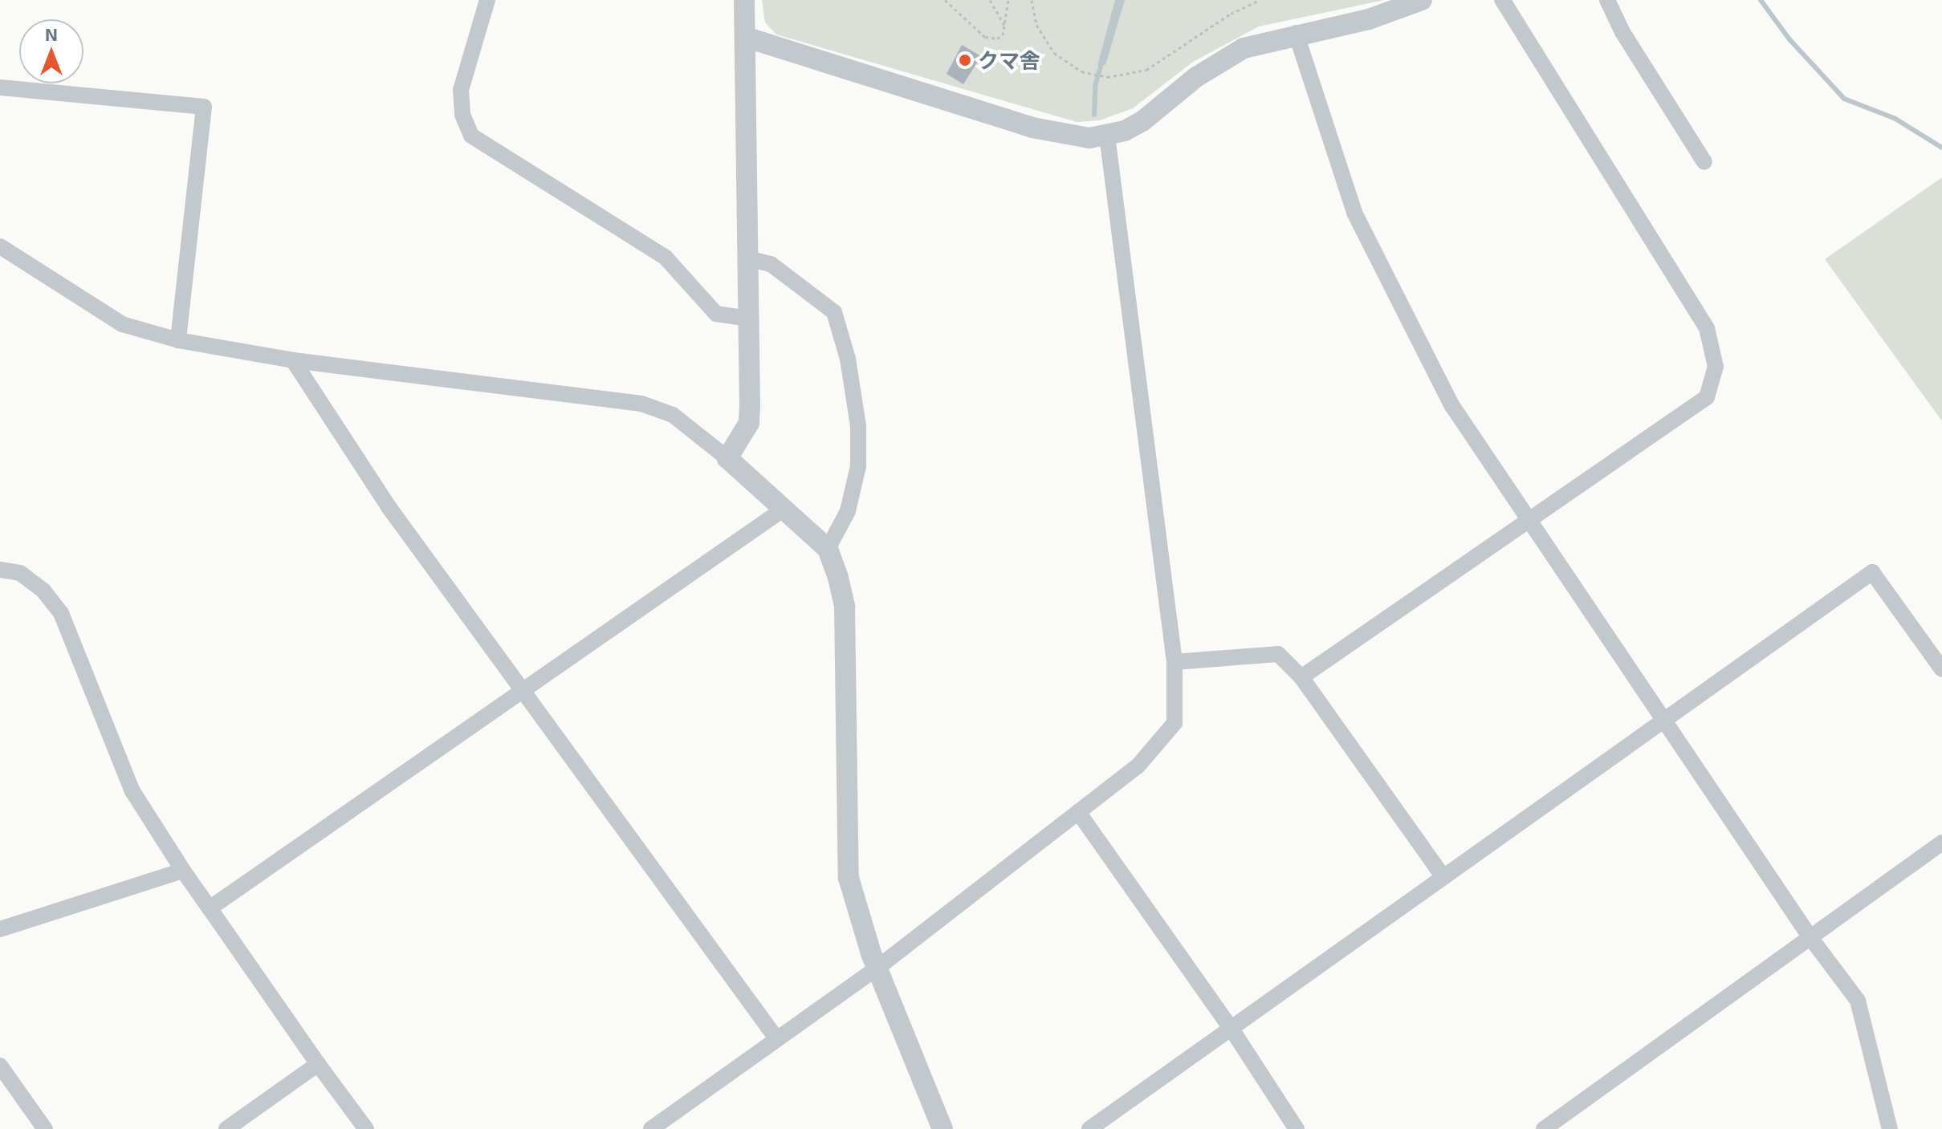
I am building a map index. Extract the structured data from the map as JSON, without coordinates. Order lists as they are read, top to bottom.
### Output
{
  "places": ["クマ舎"],
  "north": "top"
}
